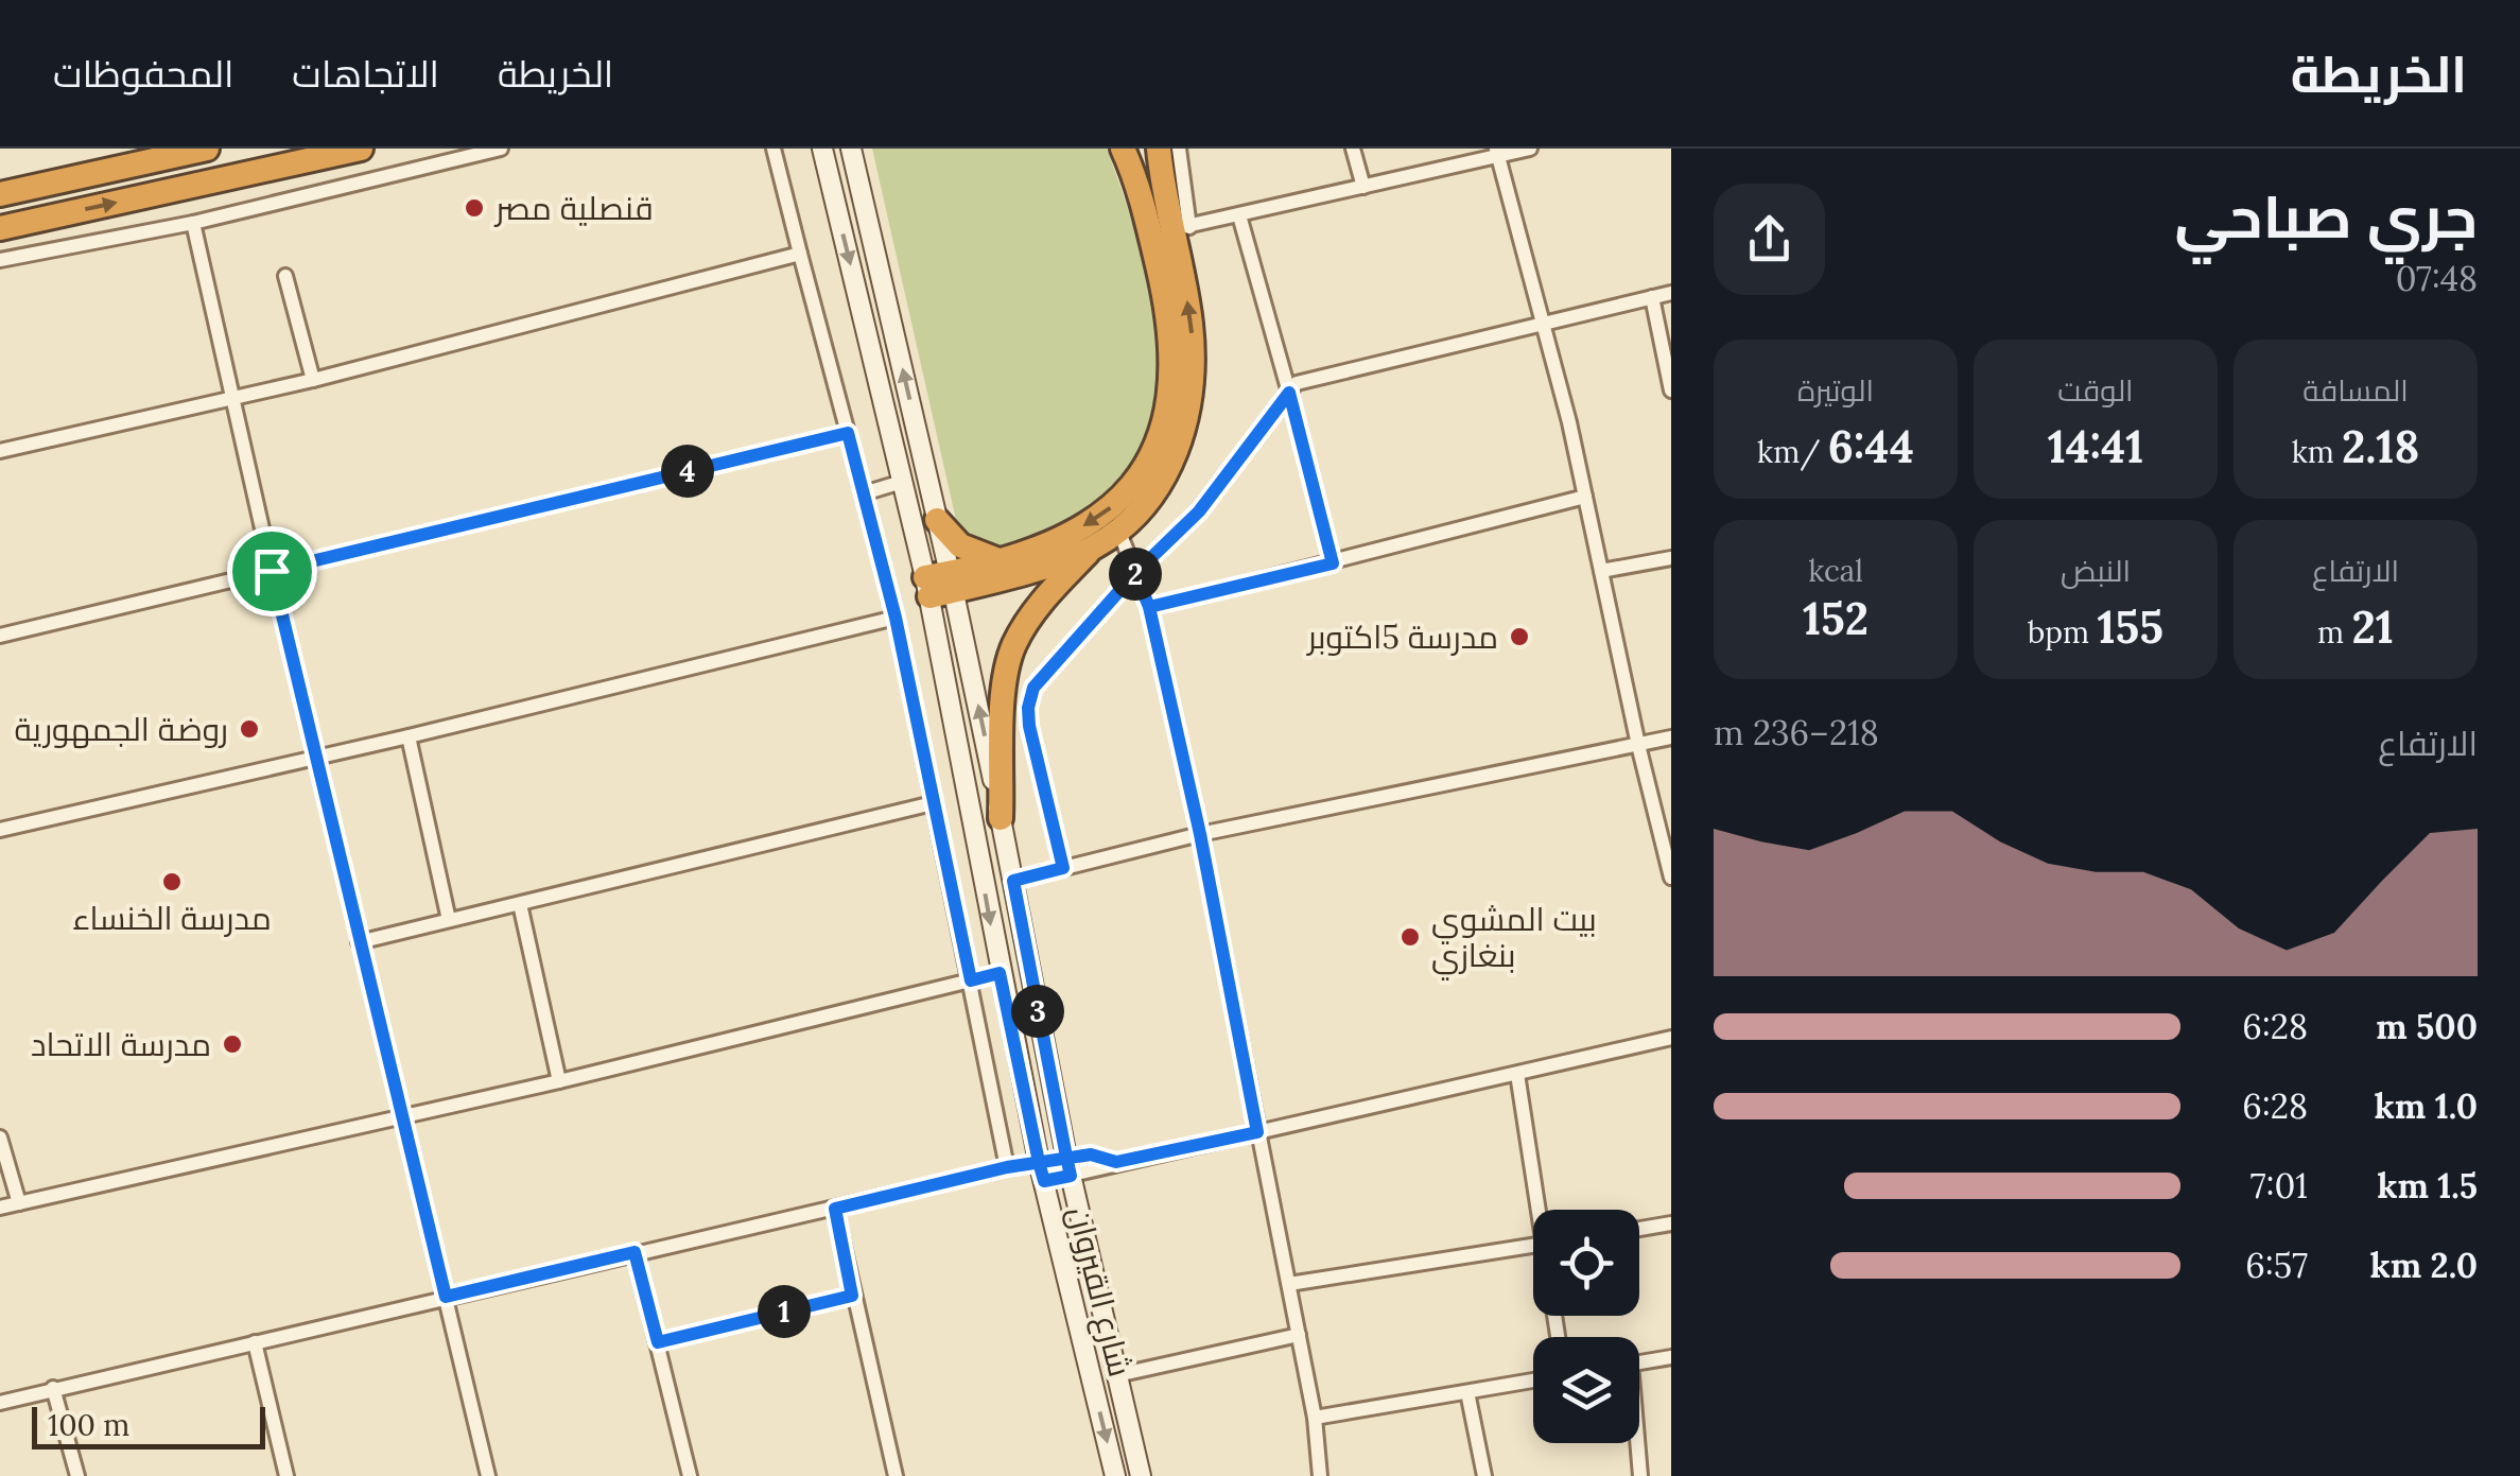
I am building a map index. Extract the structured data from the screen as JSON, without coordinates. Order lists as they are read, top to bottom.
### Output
{
  "streets": {
    "main road": ["شارع القيروان"]
  },
  "places": [
    "قنصلية مصر",
    "مدرسة 5اكتوبر",
    "روضة الجمهورية",
    "مدرسة الخنساء",
    "بيت المشوي بنغازي",
    "مدرسة الاتحاد"
  ],
  "scale_bar": "100 m",
  "page": {
    "header": "الخريطة",
    "nav": ["الخريطة", "الاتجاهات", "المحفوظات"],
    "heading": ["جري صباحي", "07:48"],
    "stats": [
      ["المسافة", "2.18 km"],
      ["الوقت", "14:41"],
      ["الوتيرة", "6:44 /km"],
      ["الارتفاع", "21 m"],
      ["النبض", "155 bpm"],
      ["kcal", "152"]
    ],
    "pins": [
      "4",
      "2",
      "3",
      "1"
    ],
    "chart": ["الارتفاع", "218–236 m"],
    "list": [
      {
        "name": "500 m",
        "note": "6:28"
      },
      {
        "name": "1.0 km",
        "note": "6:28"
      },
      {
        "name": "1.5 km",
        "note": "7:01"
      },
      {
        "name": "2.0 km",
        "note": "6:57"
      }
    ],
    "scale": "100 m"
  }
}
